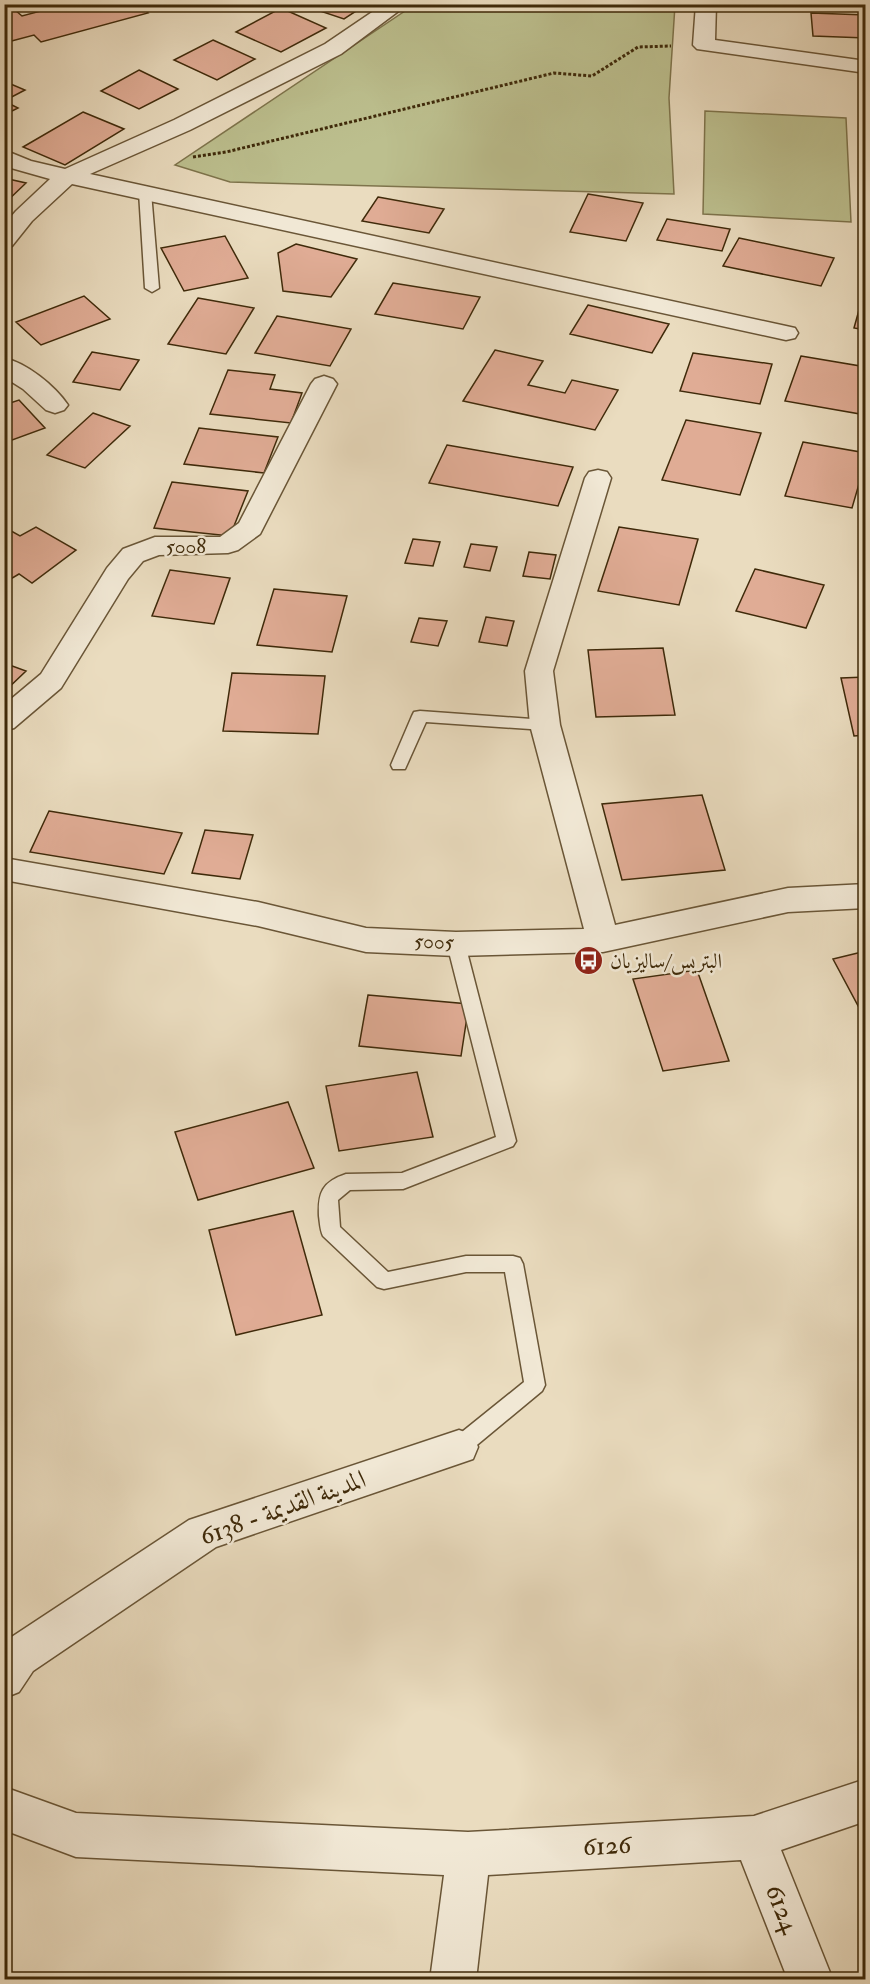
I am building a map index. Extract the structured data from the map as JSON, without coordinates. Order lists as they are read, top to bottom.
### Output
{
  "streets": {
    "street": [
      "5008",
      "5005",
      "المدينة القديمة - 6138",
      "6126",
      "6124"
    ]
  },
  "crossings": [
    ["6126", "6124"]
  ],
  "places": {
    "bus stop": ["البتريس/ساليزيان"]
  }
}
